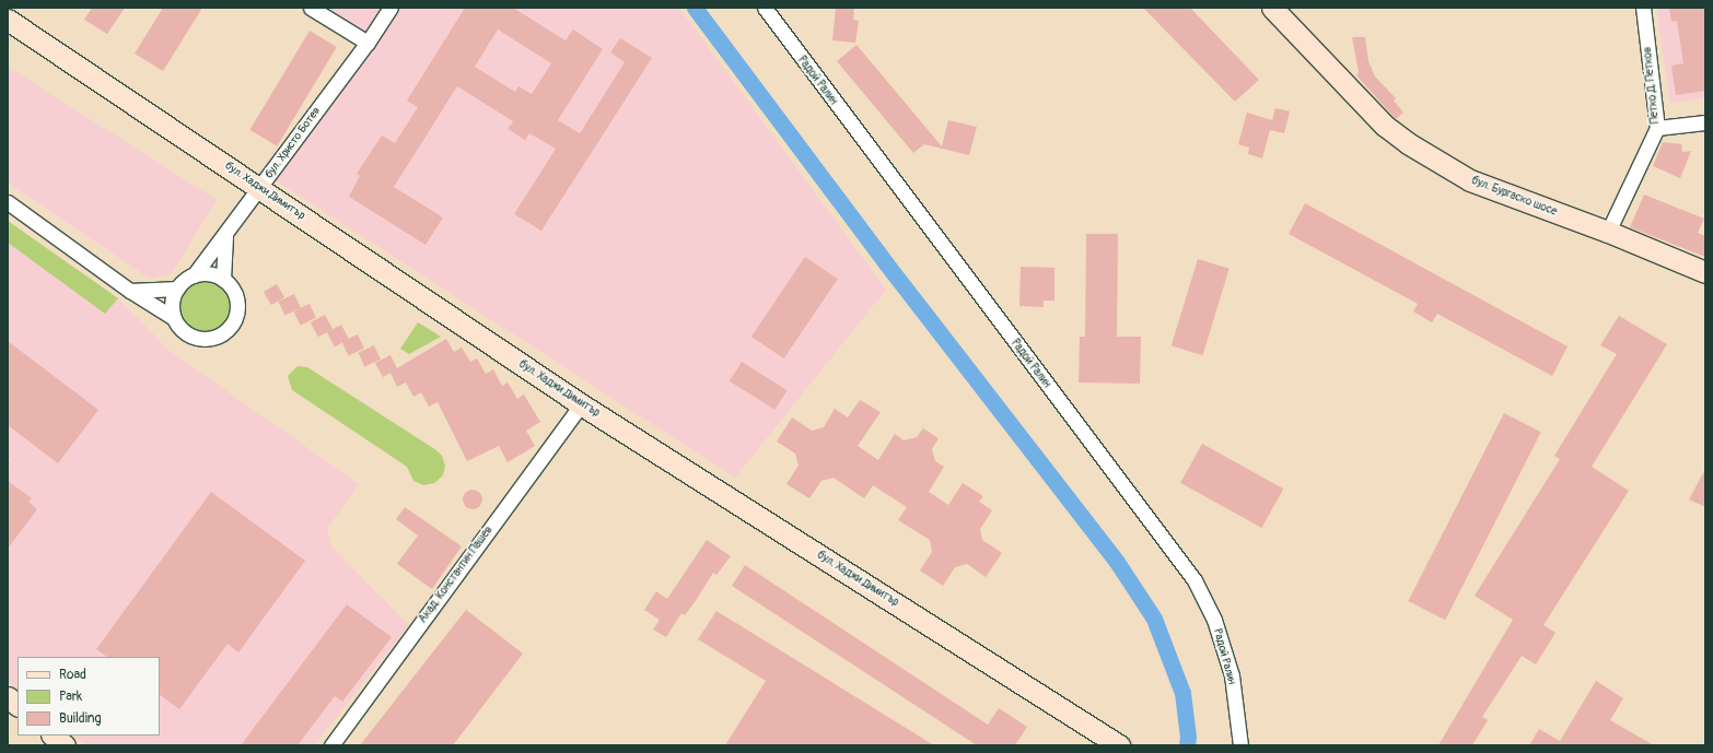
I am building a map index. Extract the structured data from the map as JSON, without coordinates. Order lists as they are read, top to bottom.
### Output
{
  "streets": {
    "street": [
      "Радой Ралин",
      "Петко Д. Петков",
      "бул. Христо Ботев",
      "бул. Хаджи Димитър",
      "бул. Бургаско шосе",
      "Акад. Константин Пашев"
    ]
  },
  "crossings": [
    ["Петко Д. Петков", "бул. Бургаско шосе"],
    ["бул. Христо Ботев", "бул. Хаджи Димитър"],
    ["бул. Хаджи Димитър", "Акад. Константин Пашев"]
  ],
  "legend": ["Road", "Park", "Building"]
}
